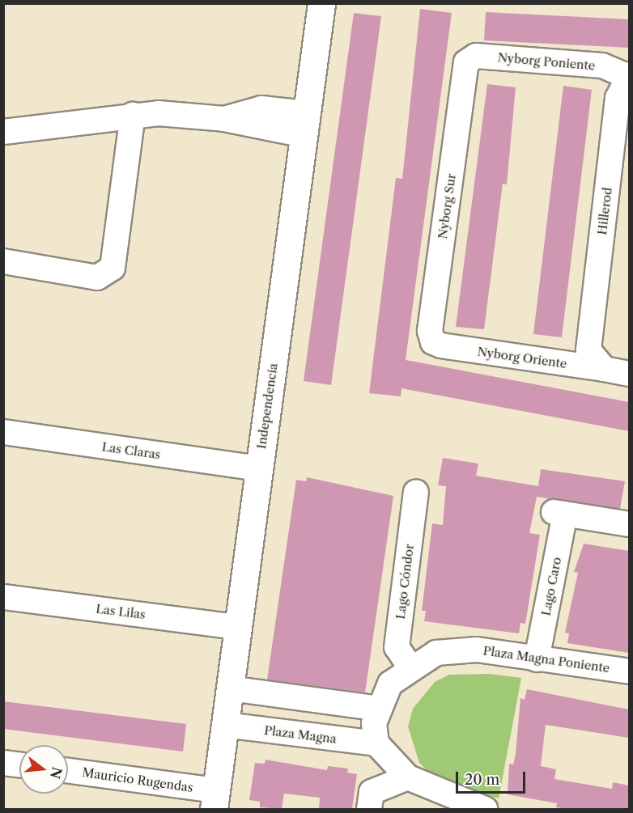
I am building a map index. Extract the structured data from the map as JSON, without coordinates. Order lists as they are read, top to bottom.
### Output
{
  "streets": {
    "street": [
      "Nyborg Poniente",
      "Nyborg Sur",
      "Hillerod",
      "Nyborg Oriente",
      "Independencia",
      "Las Claras",
      "Lago Cóndor",
      "Lago Caro",
      "Las Lilas",
      "Plaza Magna Poniente",
      "Plaza Magna",
      "Mauricio Rugendas"
    ]
  },
  "crossings": [
    ["Nyborg Poniente", "Nyborg Sur"],
    ["Nyborg Poniente", "Hillerod"],
    ["Nyborg Sur", "Nyborg Oriente"],
    ["Hillerod", "Nyborg Oriente"],
    ["Independencia", "Las Claras"],
    ["Independencia", "Las Lilas"],
    ["Independencia", "Plaza Magna"],
    ["Independencia", "Mauricio Rugendas"],
    ["Lago Cóndor", "Plaza Magna Poniente"],
    ["Lago Caro", "Plaza Magna Poniente"],
    ["Plaza Magna Poniente", "Plaza Magna"]
  ],
  "scale_bar": "20 m",
  "north": "right"
}
